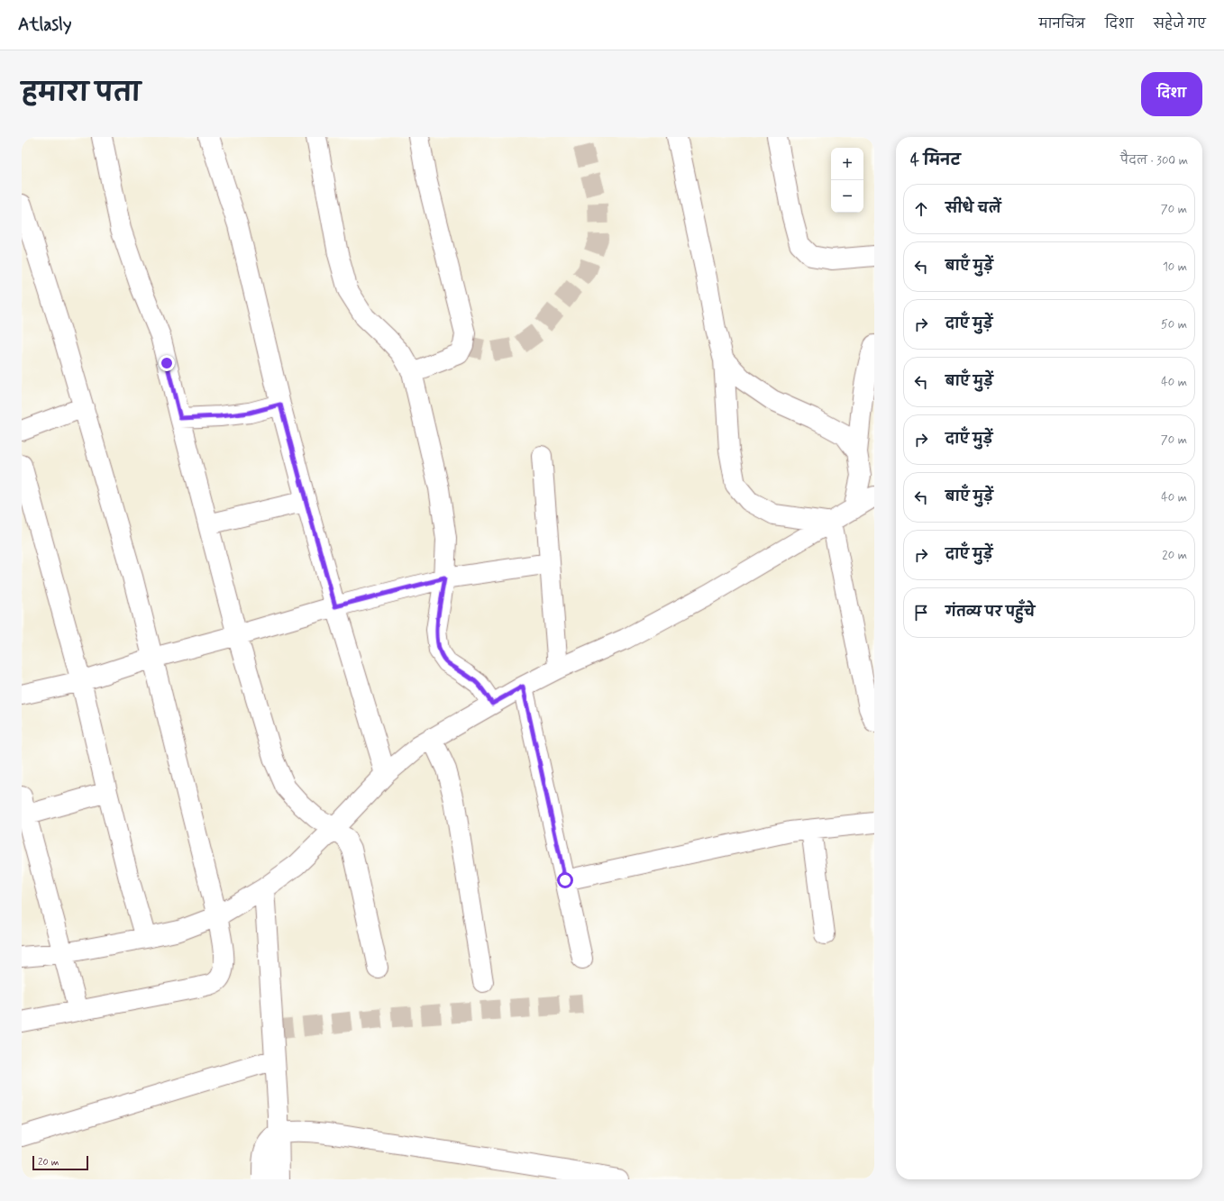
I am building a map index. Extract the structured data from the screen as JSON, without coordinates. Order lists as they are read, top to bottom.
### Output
{
  "scale_bar": "20 m",
  "page": {
    "header": "Atlasly",
    "nav": ["मानचित्र", "दिशा", "सहेजे गए"],
    "title": "हमारा पता",
    "buttons": "दिशा",
    "heading": ["4 मिनट", "पैदल · 300 m"],
    "map_buttons": ["+", "−"],
    "list": [
      ["सीधे चलें", "70 m"],
      ["बाएँ मुड़ें", "10 m"],
      ["दाएँ मुड़ें", "50 m"],
      ["बाएँ मुड़ें", "40 m"],
      ["दाएँ मुड़ें", "70 m"],
      ["बाएँ मुड़ें", "40 m"],
      ["दाएँ मुड़ें", "20 m"],
      "गंतव्य पर पहुँचे"
    ],
    "scale": "20 m"
  }
}
